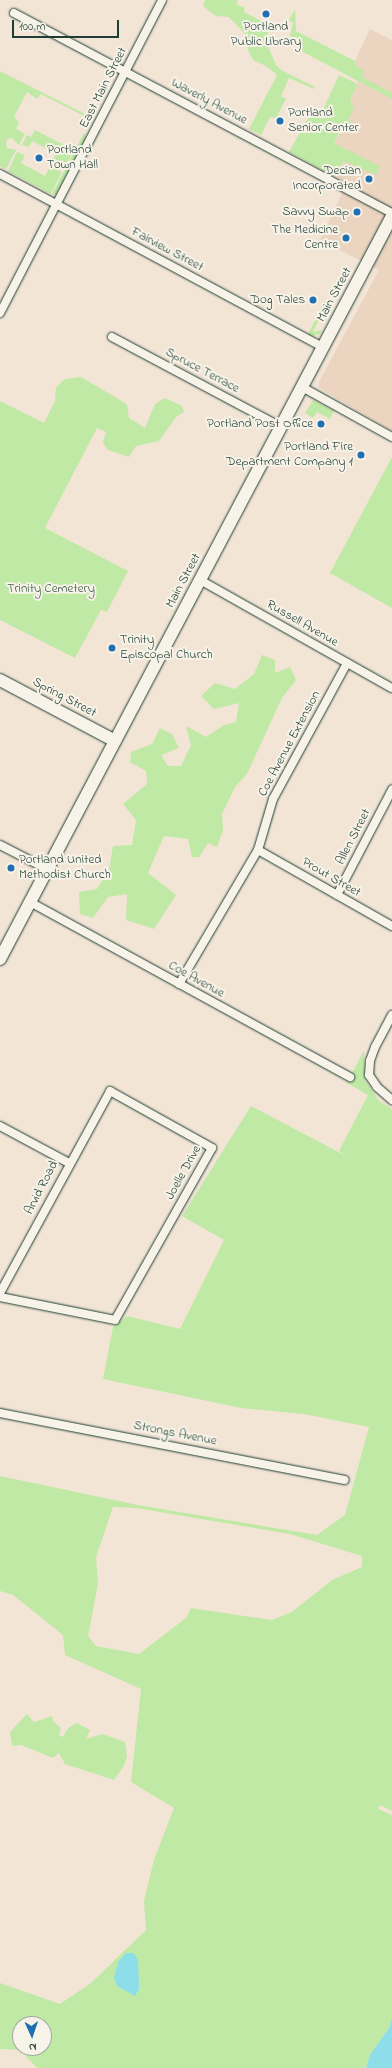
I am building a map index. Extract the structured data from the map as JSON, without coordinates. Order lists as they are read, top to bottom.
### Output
{
  "streets": {
    "main road": ["Main Street", "Spring Street"],
    "street": [
      "East Main Street",
      "Waverly Avenue",
      "Fairview Street",
      "Spruce Terrace",
      "Russell Avenue",
      "Coe Avenue Extension",
      "Allen Street",
      "Prout Street",
      "Coe Avenue",
      "Joelle Drive",
      "Arvid Road",
      "Strongs Avenue"
    ]
  },
  "crossings": [
    ["East Main Street", "Waverly Avenue"],
    ["East Main Street", "Fairview Street"],
    ["Waverly Avenue", "Main Street"],
    ["Fairview Street", "Main Street"],
    ["Main Street", "Spruce Terrace"],
    ["Main Street", "Russell Avenue"],
    ["Main Street", "Spring Street"],
    ["Main Street", "Coe Avenue"],
    ["Russell Avenue", "Coe Avenue Extension"],
    ["Coe Avenue Extension", "Prout Street"],
    ["Coe Avenue Extension", "Coe Avenue"],
    ["Allen Street", "Prout Street"],
    ["Joelle Drive", "Arvid Road"]
  ],
  "parks": ["Trinity Cemetery"],
  "places": [
    "Portland Public Library",
    "Portland Senior Center",
    "Portland Town Hall",
    "Decian Incorporated",
    "Savvy Swap",
    "The Medicine Centre",
    "Dog Tales",
    "Portland Post Office",
    "Portland Fire Department Company 1",
    "Trinity Episcopal Church",
    "Portland United Methodist Church"
  ],
  "scale_bar": "100 m",
  "north": "bottom"
}
